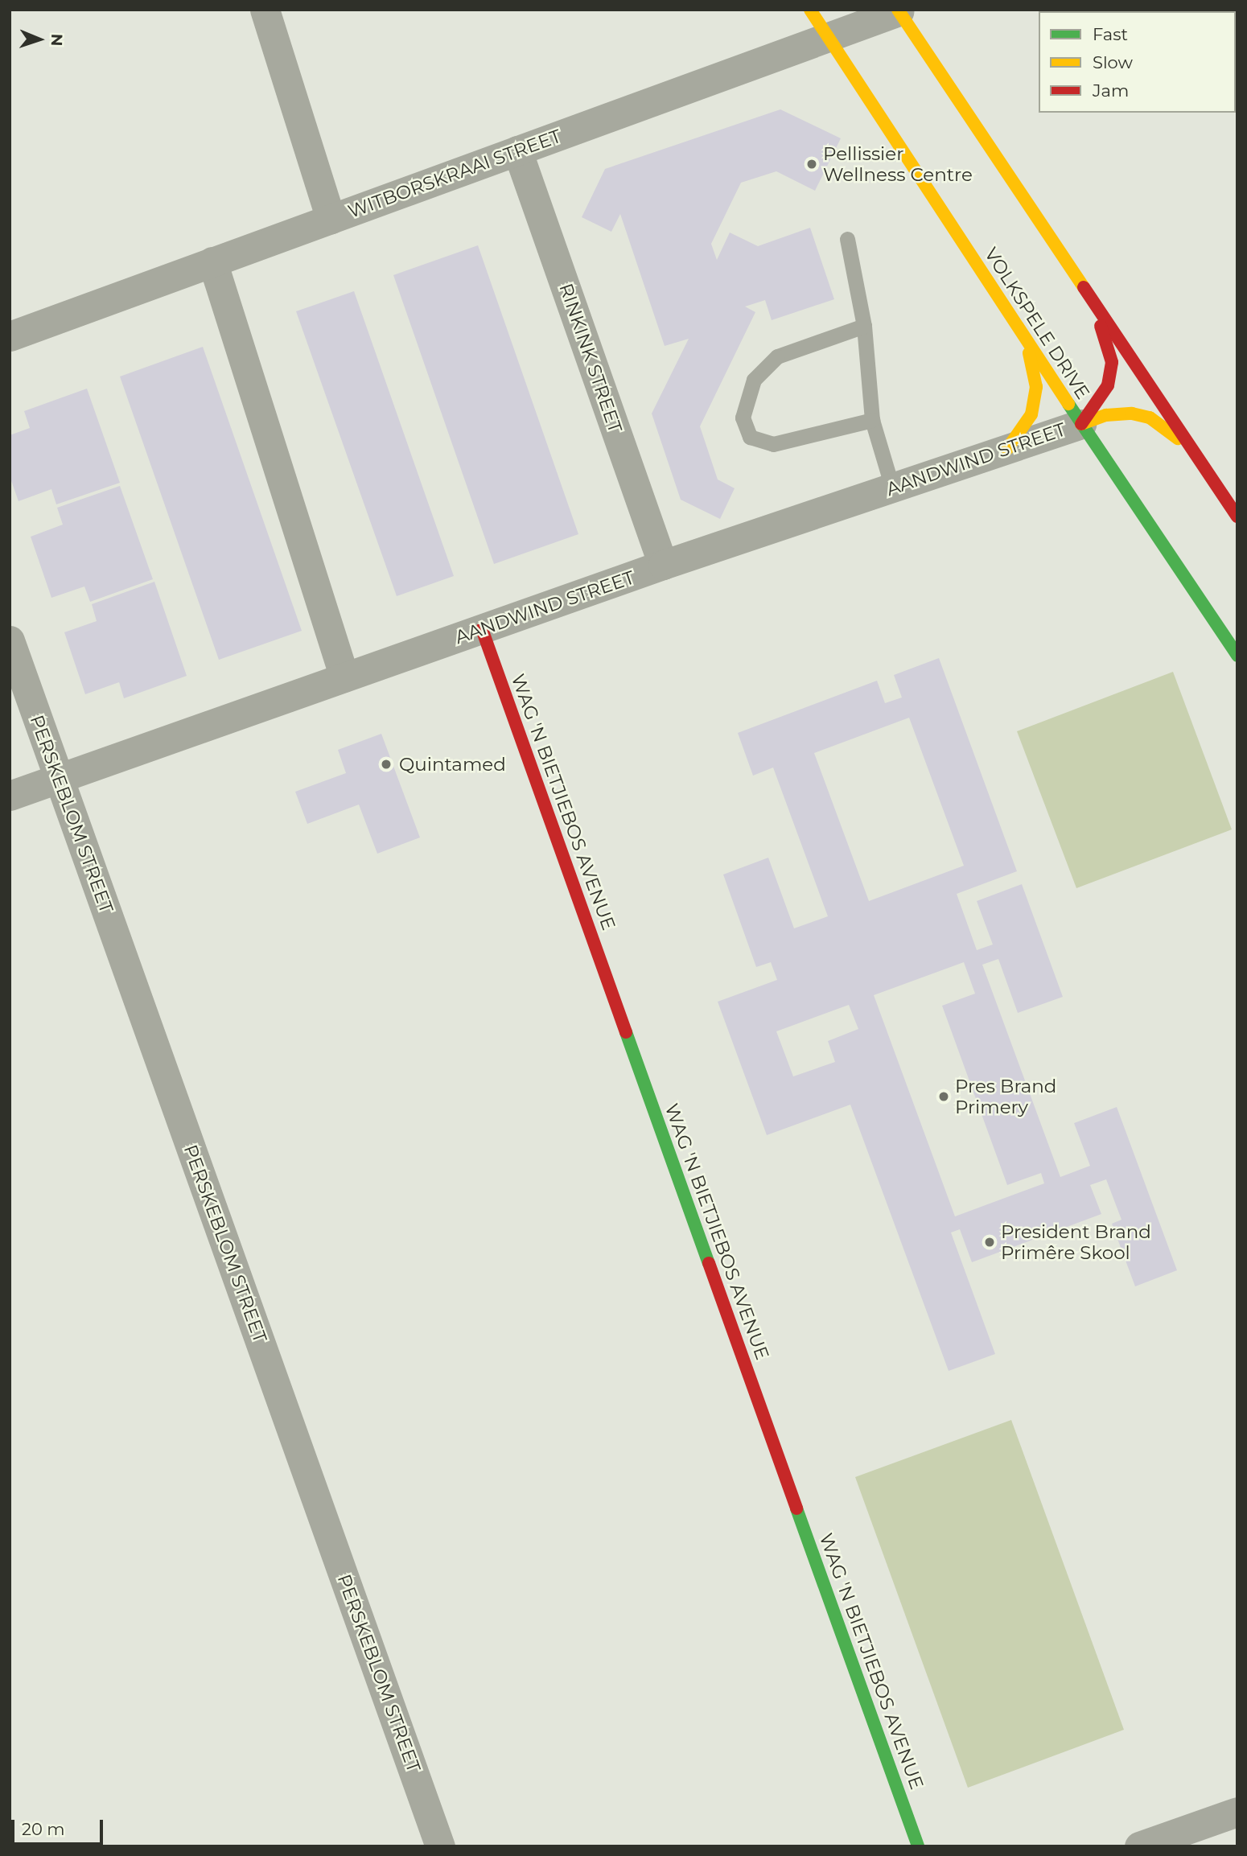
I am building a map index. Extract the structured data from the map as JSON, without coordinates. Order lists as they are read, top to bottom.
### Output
{
  "streets": {
    "street": [
      "WITBORSKRAAI STREET",
      "VOLKSPELE DRIVE",
      "RINKINK STREET",
      "AANDWIND STREET",
      "WAG 'N BIETJIEBOS AVENUE",
      "PERSKEBLOM STREET"
    ]
  },
  "crossings": [
    ["WITBORSKRAAI STREET", "VOLKSPELE DRIVE"],
    ["WITBORSKRAAI STREET", "RINKINK STREET"],
    ["VOLKSPELE DRIVE", "AANDWIND STREET"],
    ["RINKINK STREET", "AANDWIND STREET"],
    ["AANDWIND STREET", "WAG 'N BIETJIEBOS AVENUE"],
    ["AANDWIND STREET", "PERSKEBLOM STREET"]
  ],
  "places": [
    "Pellissier Wellness Centre",
    "Quintamed",
    "Pres Brand Primery",
    "President Brand Primêre Skool"
  ],
  "legend": ["Fast", "Slow", "Jam"],
  "scale_bar": "20 m",
  "north": "right"
}
